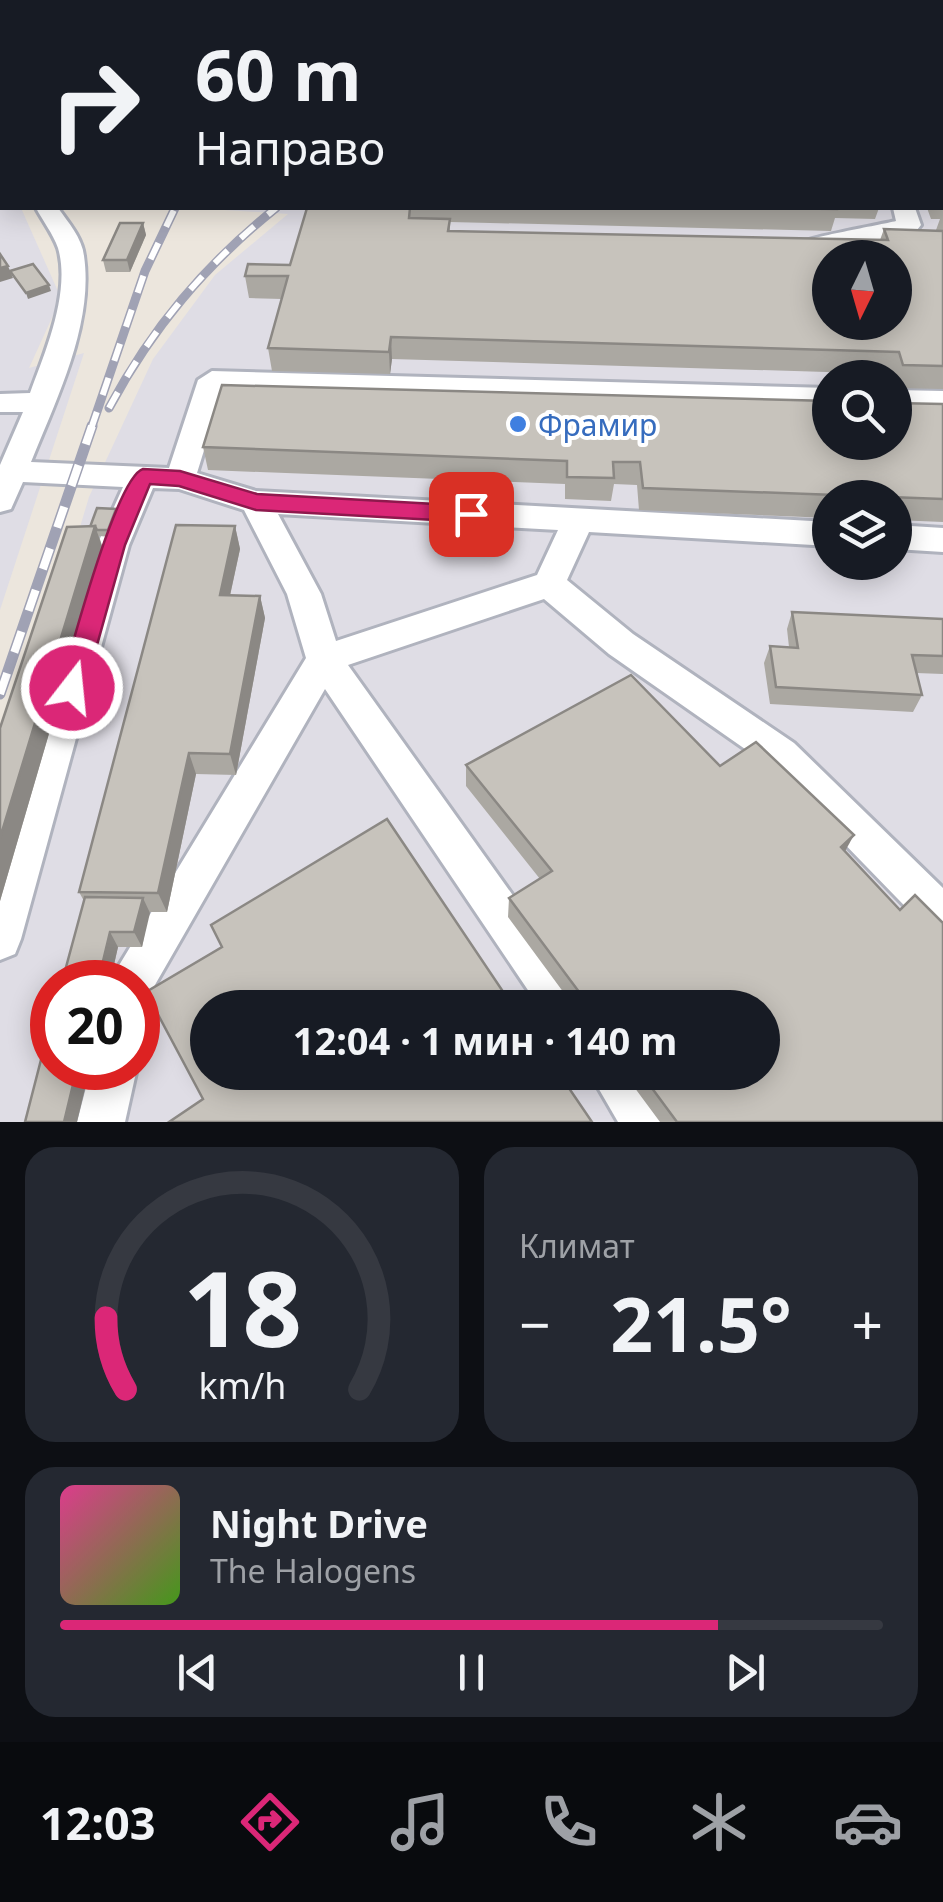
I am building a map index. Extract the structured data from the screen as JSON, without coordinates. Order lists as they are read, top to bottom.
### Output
{
  "places": ["Фрамир"],
  "north": "bottom",
  "page": {
    "turn": ["60 m", "Направо"],
    "limit": "20",
    "trip": "12:04 · 1 мин · 140 m",
    "tile": "Климат",
    "heat": ["−", "21.5°", "+"],
    "song": ["Night Drive", "The Halogens"],
    "tabs": "12:03",
    "gauge": ["18", "km/h"]
  }
}
